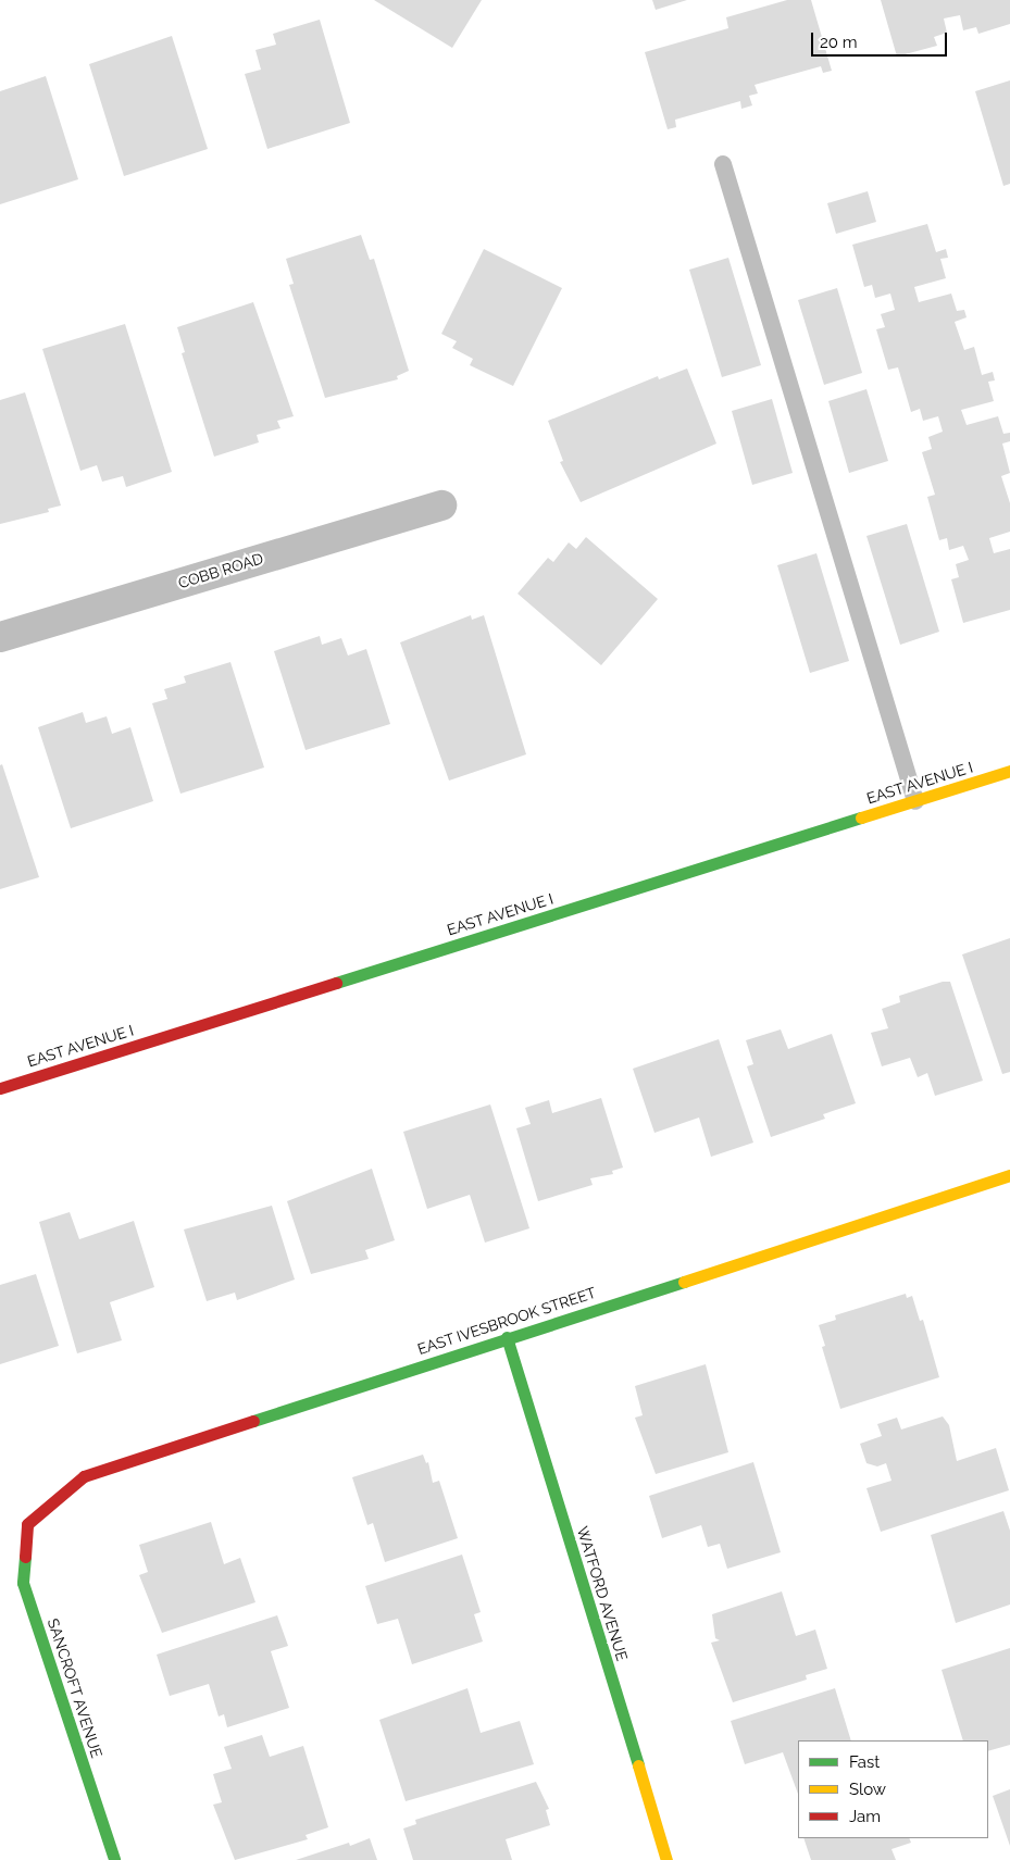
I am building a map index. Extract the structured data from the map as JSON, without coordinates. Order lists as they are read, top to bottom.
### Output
{
  "streets": {
    "street": [
      "COBB ROAD",
      "EAST AVENUE I",
      "EAST IVESBROOK STREET",
      "WATFORD AVENUE",
      "SANCROFT AVENUE"
    ]
  },
  "crossings": [
    ["EAST IVESBROOK STREET", "WATFORD AVENUE"],
    ["EAST IVESBROOK STREET", "SANCROFT AVENUE"]
  ],
  "legend": ["Fast", "Slow", "Jam"],
  "scale_bar": "20 m"
}
